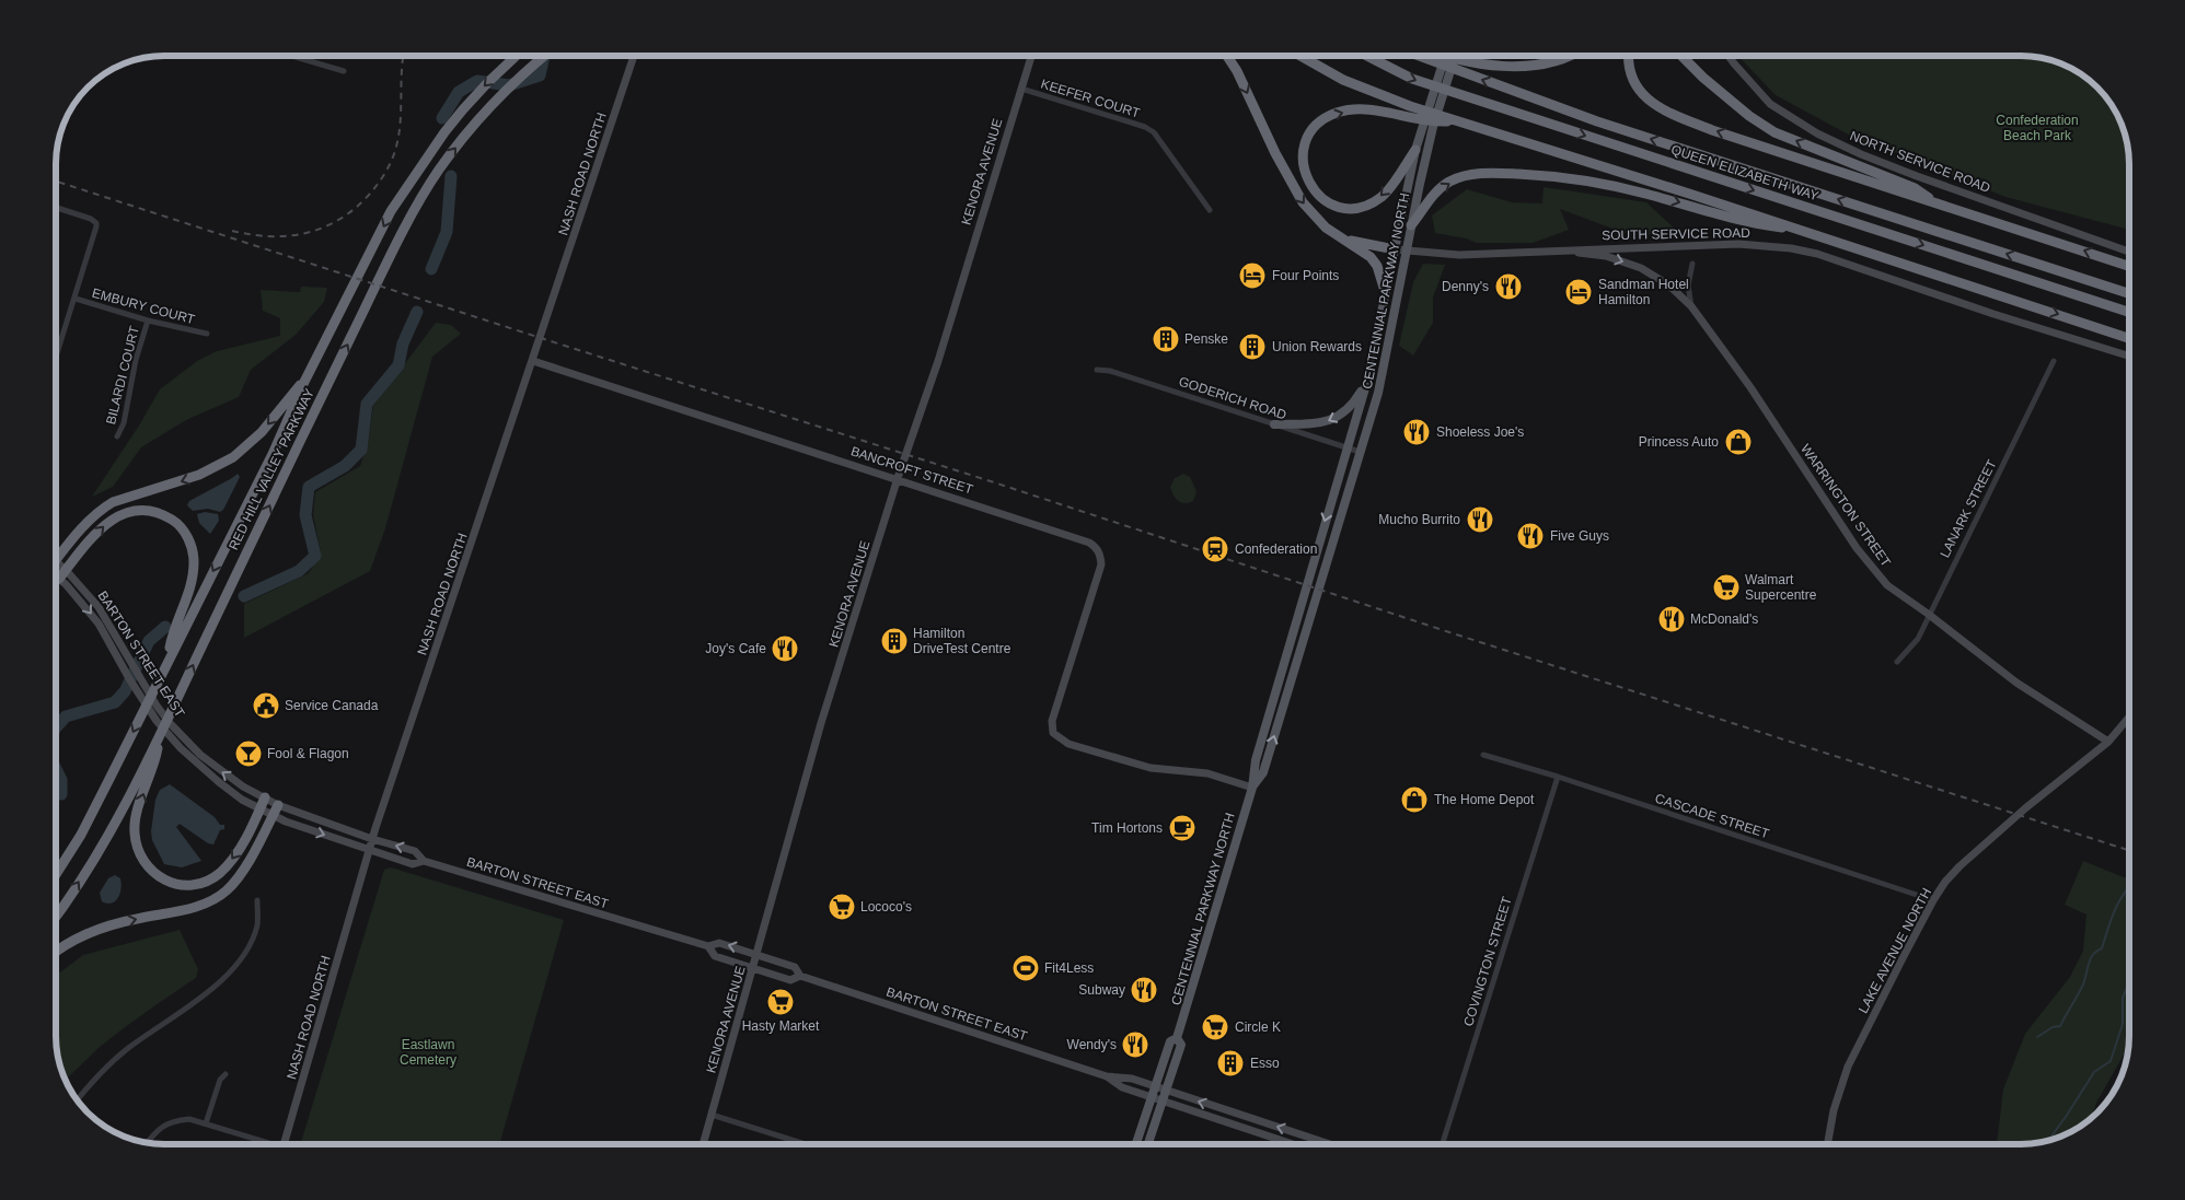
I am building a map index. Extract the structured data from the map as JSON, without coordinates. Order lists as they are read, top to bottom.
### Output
{
  "streets": {
    "highway": ["QUEEN ELIZABETH WAY", "RED HILL VALLEY PARKWAY"],
    "main road": ["CENTENNIAL PARKWAY NORTH"],
    "street": [
      "KEEFER COURT",
      "NORTH SERVICE ROAD",
      "KENORA AVENUE",
      "NASH ROAD NORTH",
      "SOUTH SERVICE ROAD",
      "EMBURY COURT",
      "BILARDI COURT",
      "GODERICH ROAD",
      "BANCROFT STREET",
      "WARRINGTON STREET",
      "LANARK STREET",
      "BARTON STREET EAST",
      "CASCADE STREET",
      "LAKE AVENUE NORTH",
      "COVINGTON STREET"
    ]
  },
  "crossings": [
    ["KEEFER COURT", "KENORA AVENUE"],
    ["KENORA AVENUE", "BANCROFT STREET"],
    ["KENORA AVENUE", "BARTON STREET EAST"],
    ["NASH ROAD NORTH", "BANCROFT STREET"],
    ["NASH ROAD NORTH", "BARTON STREET EAST"],
    ["SOUTH SERVICE ROAD", "CENTENNIAL PARKWAY NORTH"],
    ["SOUTH SERVICE ROAD", "WARRINGTON STREET"],
    ["CENTENNIAL PARKWAY NORTH", "GODERICH ROAD"],
    ["CENTENNIAL PARKWAY NORTH", "BANCROFT STREET"],
    ["CENTENNIAL PARKWAY NORTH", "BARTON STREET EAST"],
    ["EMBURY COURT", "BILARDI COURT"],
    ["WARRINGTON STREET", "LANARK STREET"],
    ["WARRINGTON STREET", "LAKE AVENUE NORTH"],
    ["CASCADE STREET", "LAKE AVENUE NORTH"],
    ["CASCADE STREET", "COVINGTON STREET"]
  ],
  "parks": ["Confederation Beach Park", "Eastlawn Cemetery"],
  "places": {
    "hotel": ["Four Points", "Sandman Hotel Hamilton"],
    "restaurant": [
      "Denny's",
      "Shoeless Joe's",
      "Mucho Burrito",
      "Five Guys",
      "McDonald's",
      "Joy's Cafe",
      "Subway",
      "Wendy's"
    ],
    "building": [
      "Penske",
      "Union Rewards",
      "Hamilton DriveTest Centre",
      "Esso"
    ],
    "shop": ["Princess Auto", "The Home Depot"],
    "station": ["Confederation"],
    "supermarket": [
      "Walmart Supercentre",
      "Lococo's",
      "Hasty Market",
      "Circle K"
    ],
    "public building": ["Service Canada"],
    "bar": ["Fool & Flagon"],
    "cafe": ["Tim Hortons"],
    "sports": ["Fit4Less"]
  }
}
